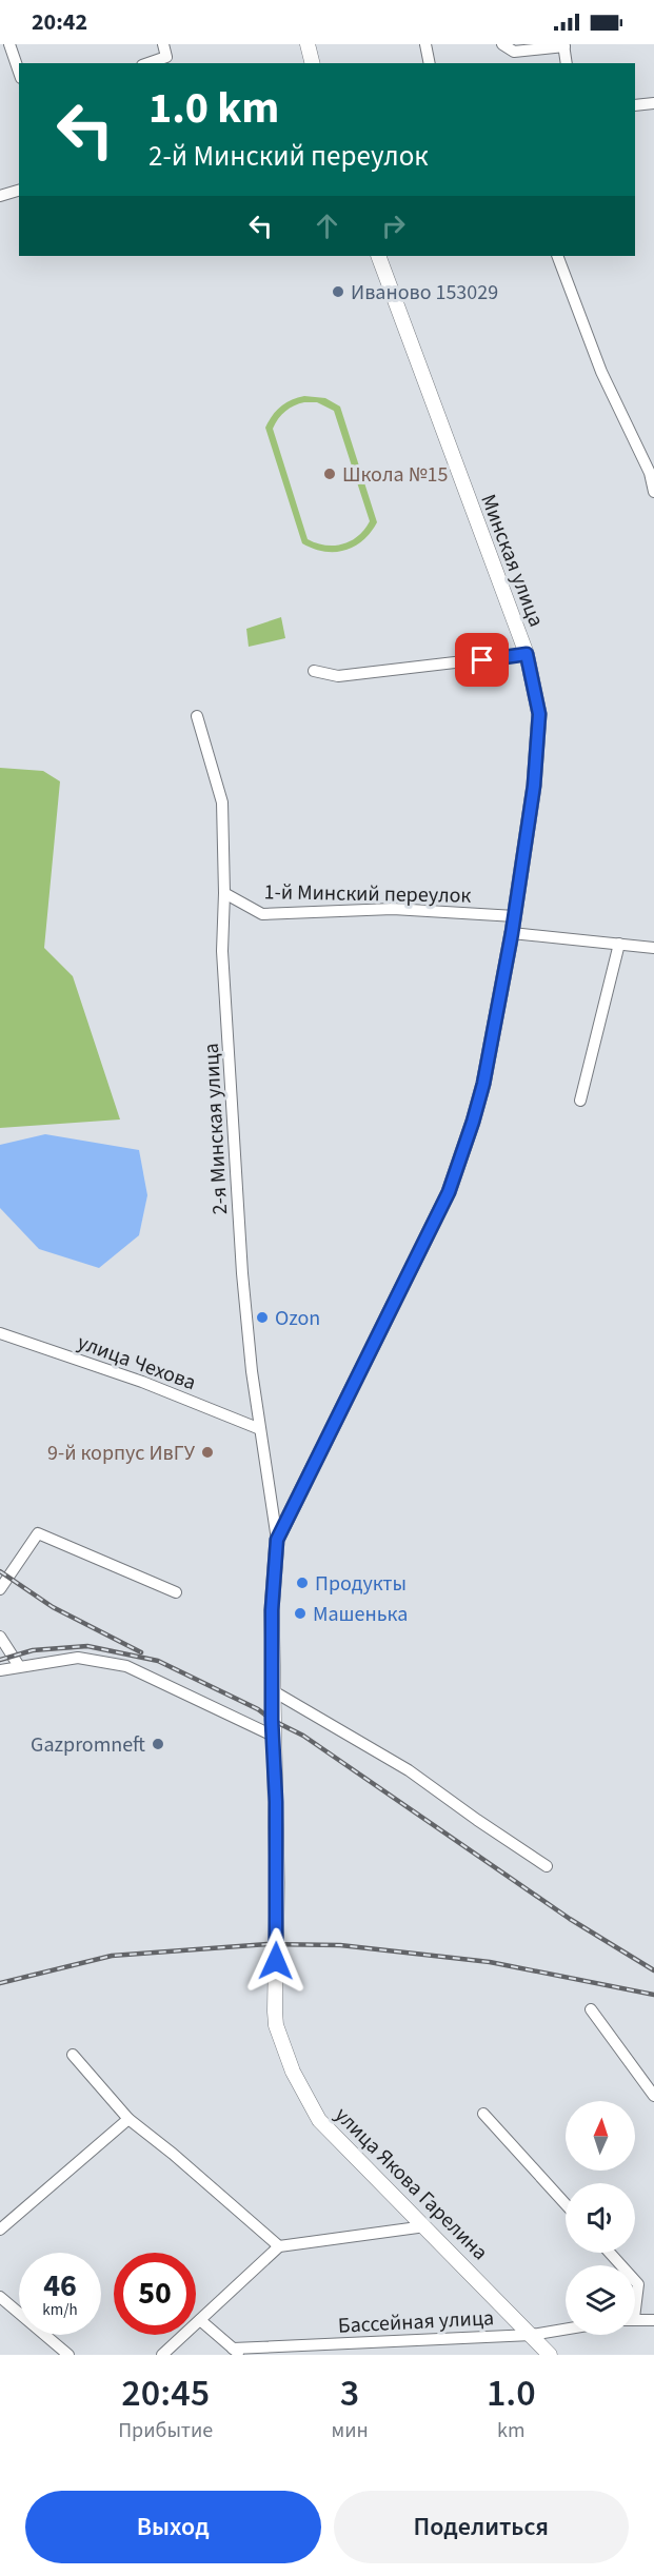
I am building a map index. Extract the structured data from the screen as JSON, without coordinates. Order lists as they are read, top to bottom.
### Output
{
  "streets": {
    "main road": ["Минская улица", "улица Якова Гарелина"],
    "street": [
      "1-й Минский переулок",
      "2-я Минская улица",
      "улица Чехова",
      "Бассейная улица"
    ]
  },
  "crossings": [
    ["Минская улица", "1-й Минский переулок"],
    ["Минская улица", "2-я Минская улица"],
    ["Минская улица", "улица Якова Гарелина"],
    ["1-й Минский переулок", "2-я Минская улица"],
    ["2-я Минская улица", "улица Чехова"],
    ["улица Якова Гарелина", "Бассейная улица"]
  ],
  "places": [
    "Иваново 153029",
    "Школа №15",
    "Ozon",
    "9-й корпус ИвГУ",
    "Продукты",
    "Машенька",
    "Gazpromneft"
  ],
  "north": "top",
  "page": {
    "status": "20:42",
    "turn": ["1.0 km", "2-й Минский переулок"],
    "speed": "46 km/h",
    "limit": "50",
    "eta": [
      "20:45",
      "Прибытие",
      "3",
      "мин",
      "1.0",
      "km"
    ],
    "buttons": ["Выход", "Поделиться"]
  }
}
